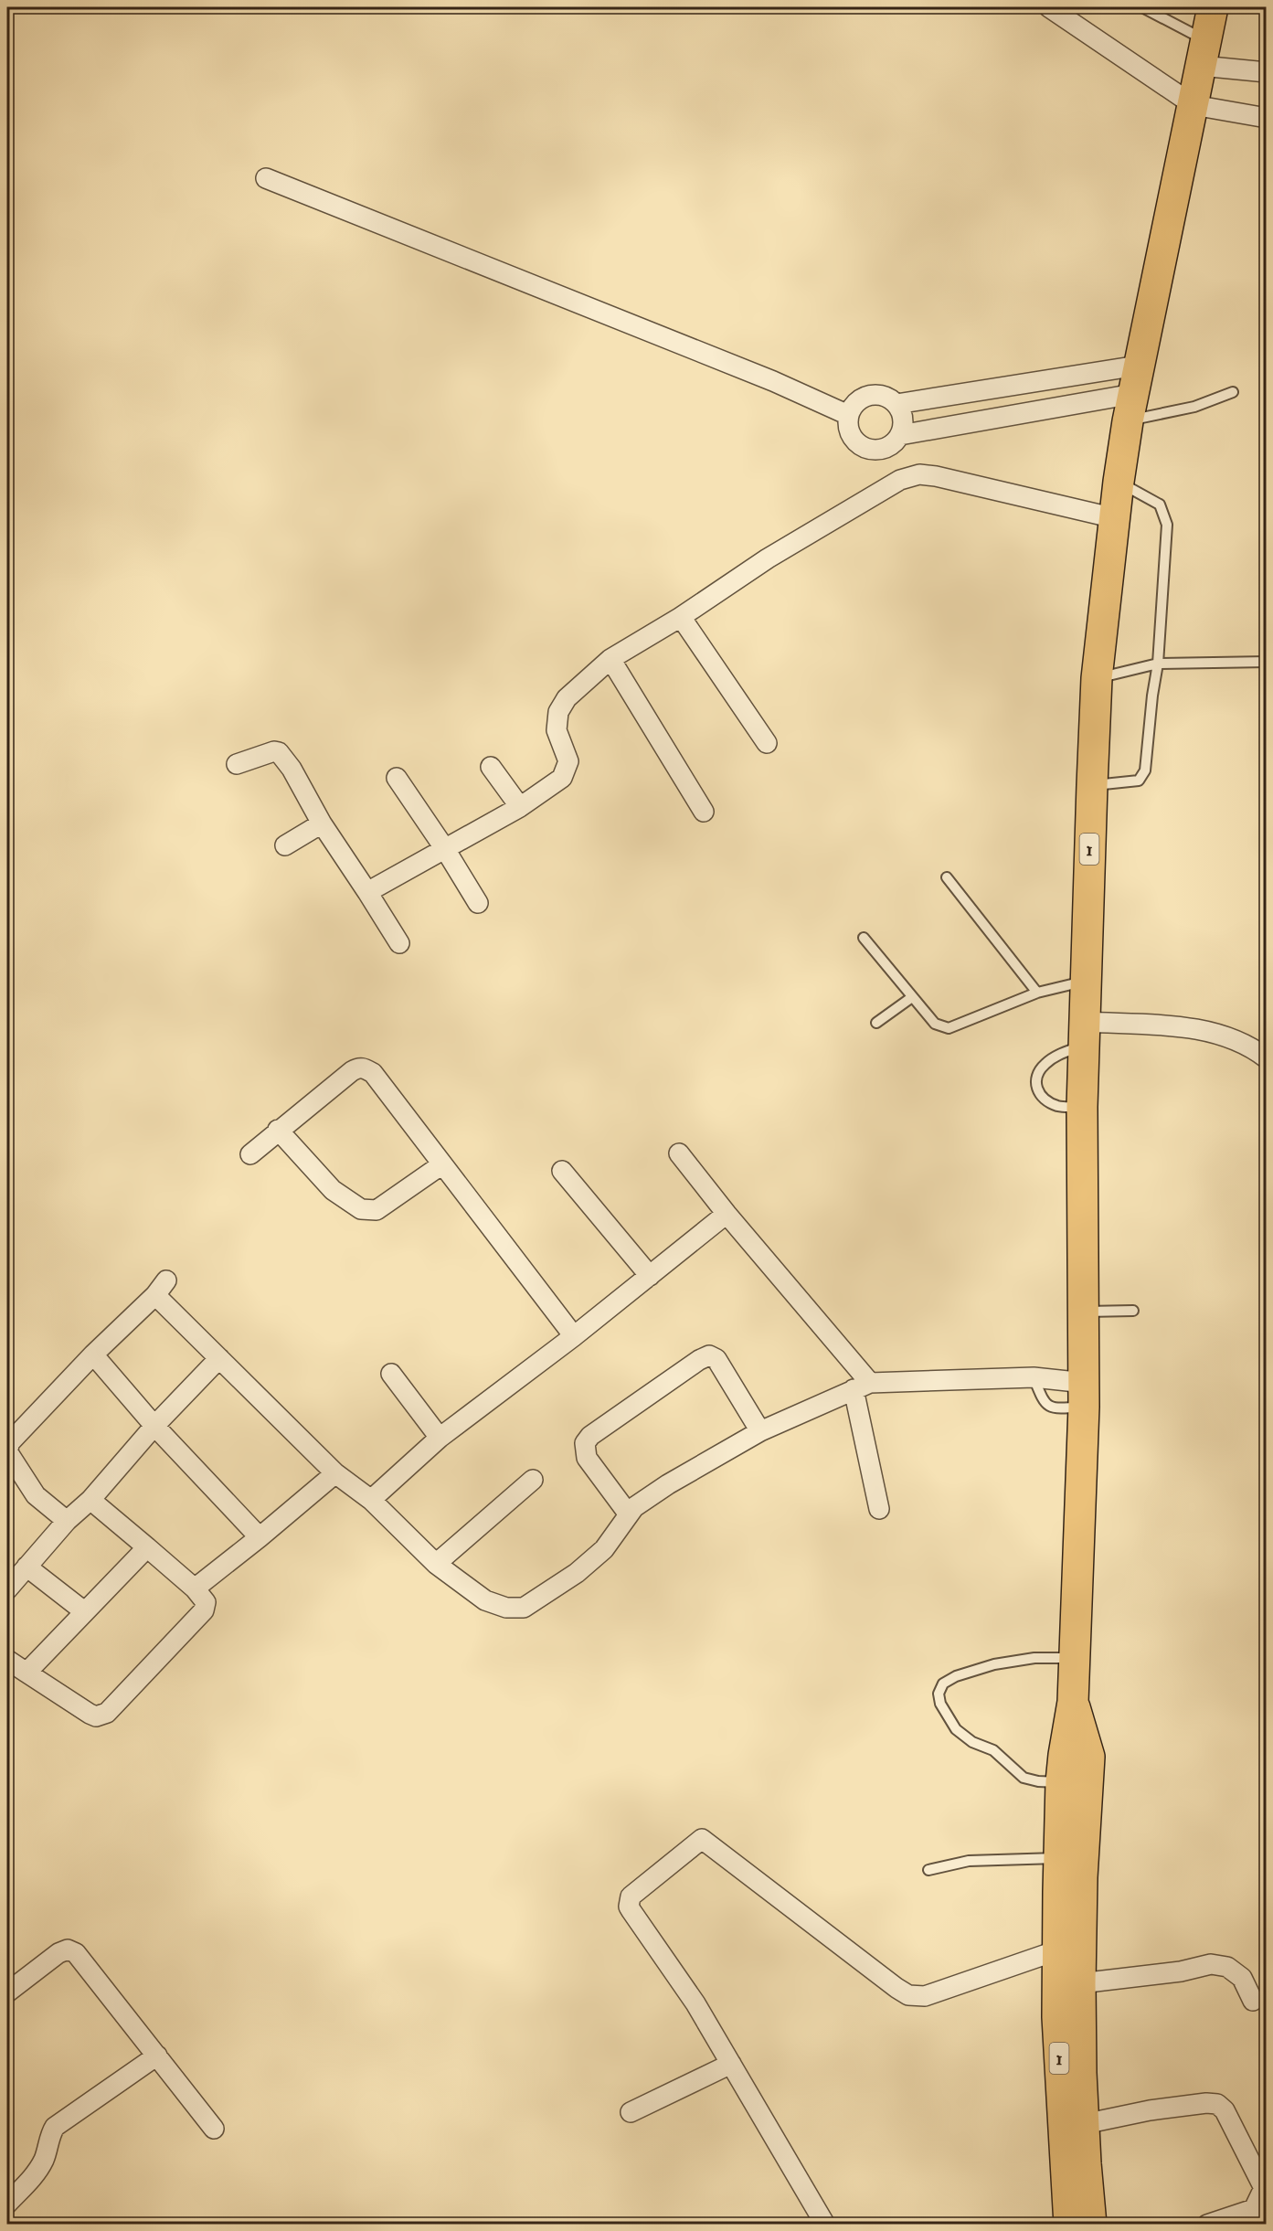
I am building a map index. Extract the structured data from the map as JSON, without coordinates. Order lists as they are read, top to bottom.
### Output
{
  "streets": {
    "highway": ["1"]
  }
}
